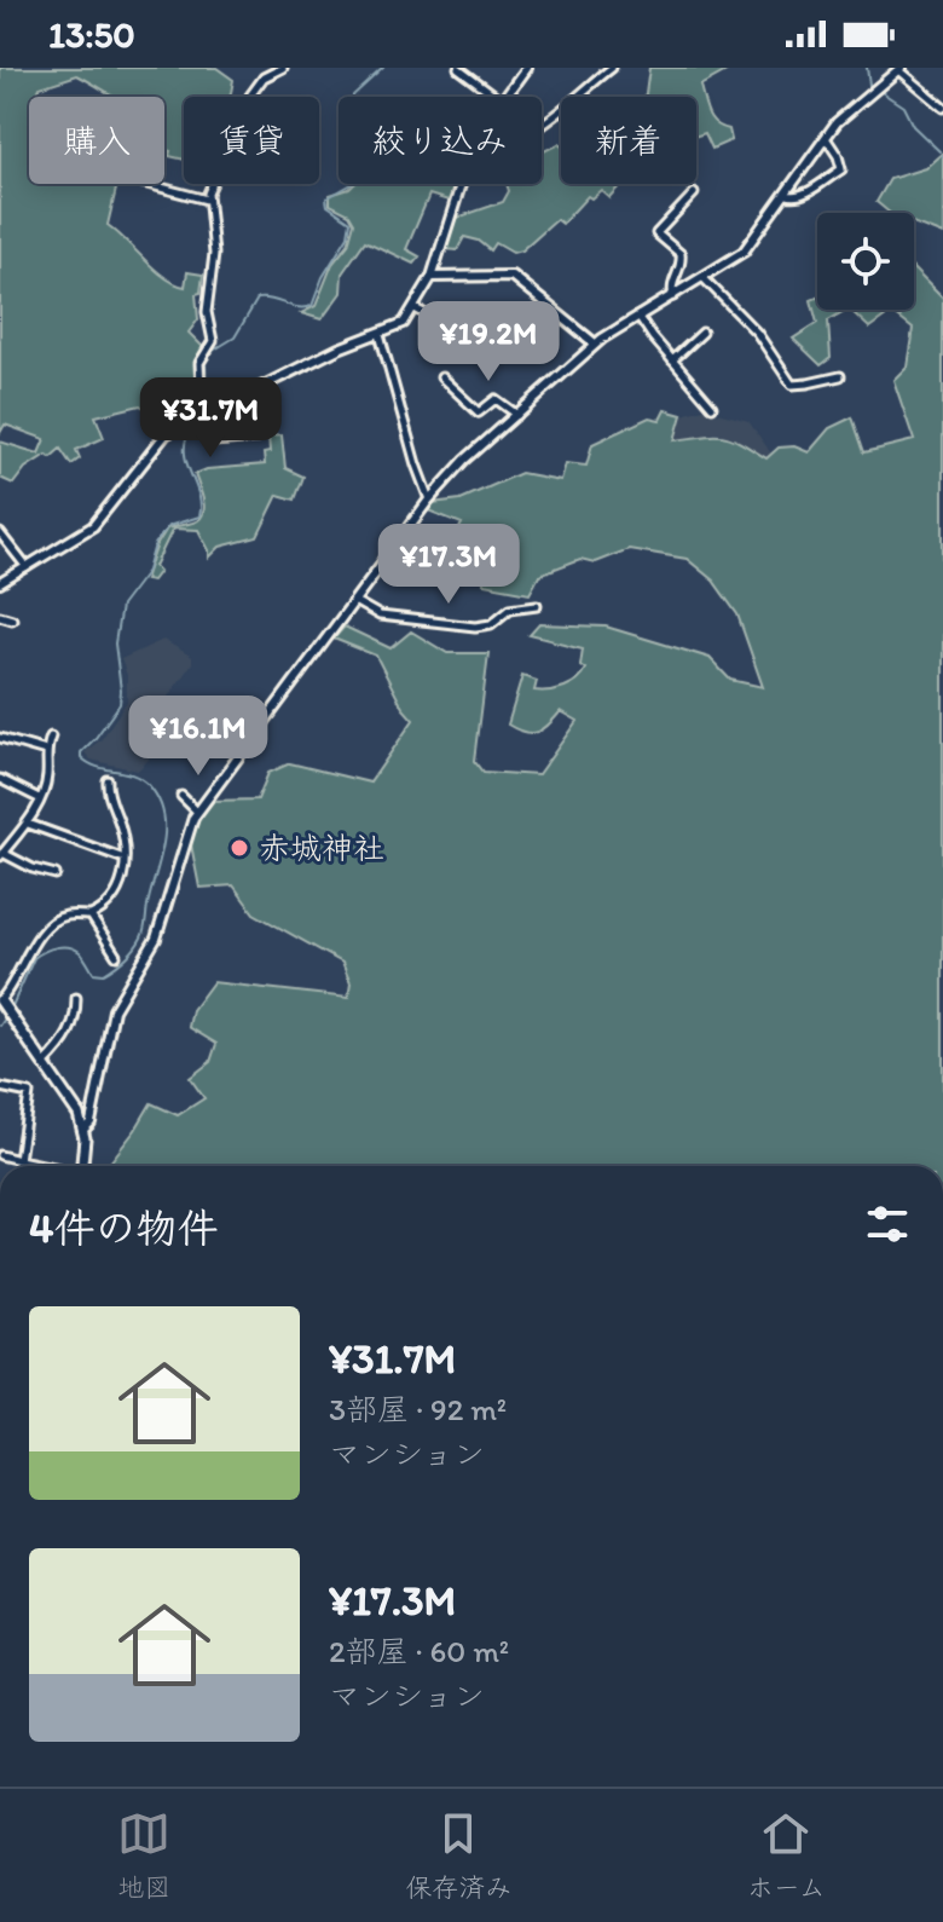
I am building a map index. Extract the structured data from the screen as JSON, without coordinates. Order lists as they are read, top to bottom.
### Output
{
  "places": ["赤城神社"],
  "page": {
    "status": "13:50",
    "chip": [
      "購入",
      "賃貸",
      "絞り込み",
      "新着"
    ],
    "price": [
      "¥19.2M",
      "¥31.7M",
      "¥17.3M",
      "¥16.1M"
    ],
    "heading": "4件の物件",
    "list": [
      {
        "name": "¥31.7M",
        "note": "3部屋 · 92 m² · マンション"
      },
      {
        "name": "¥17.3M",
        "note": "2部屋 · 60 m² · マンション"
      }
    ],
    "tabs": ["地図", "保存済み", "ホーム"]
  }
}
